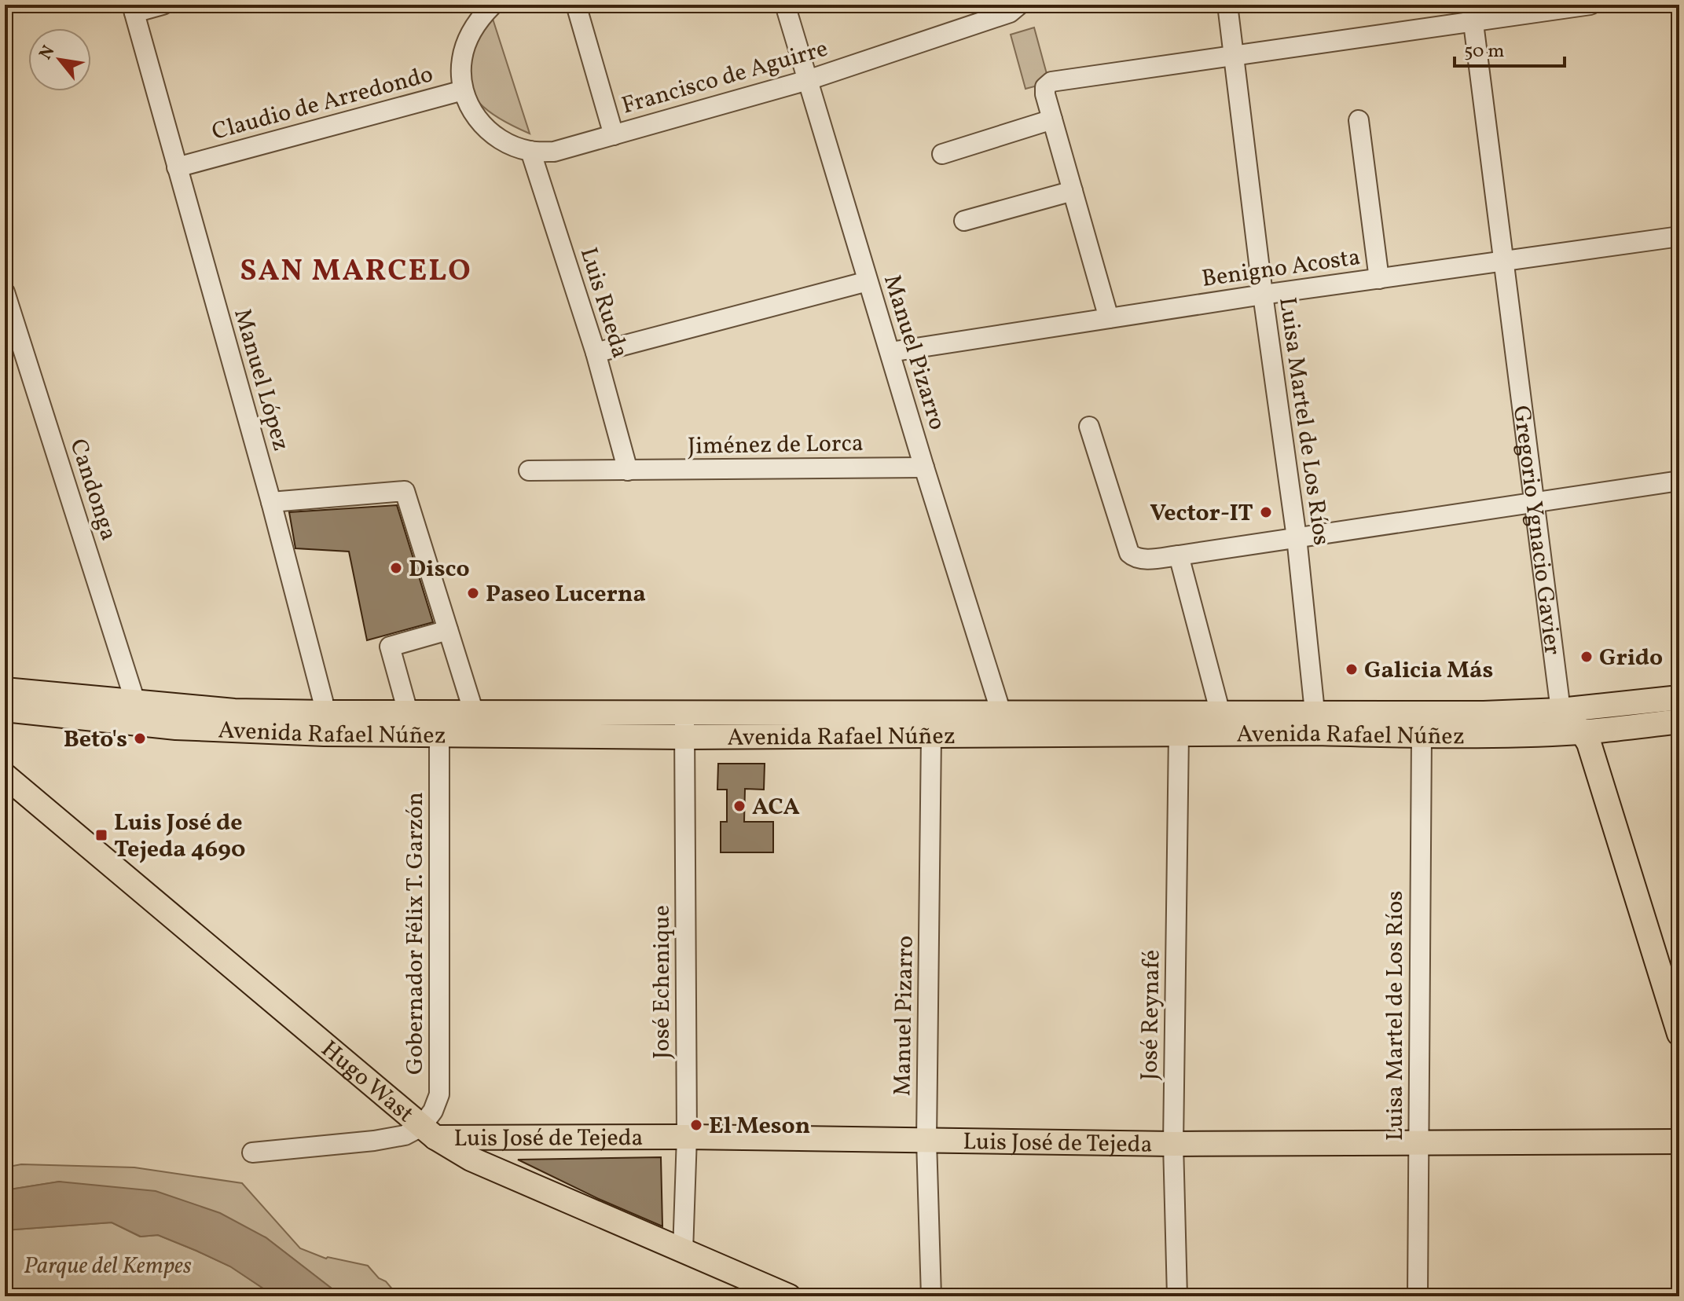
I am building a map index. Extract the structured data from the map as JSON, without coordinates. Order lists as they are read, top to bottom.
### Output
{
  "streets": {
    "main road": ["Avenida Rafael Núñez", "Hugo Wast", "Luis José de Tejeda"],
    "street": [
      "Francisco de Aguirre",
      "Claudio de Arredondo",
      "Benigno Acosta",
      "Luis Rueda",
      "Manuel Pizarro",
      "Manuel López",
      "Luisa Martel de Los Ríos",
      "Jiménez de Lorca",
      "Candonga",
      "Gregorio Ygnacio Gavier",
      "Gobernador Félix T. Garzón",
      "José Echenique",
      "José Reynafé"
    ]
  },
  "crossings": [
    ["Francisco de Aguirre", "Claudio de Arredondo"],
    ["Francisco de Aguirre", "Luis Rueda"],
    ["Francisco de Aguirre", "Manuel Pizarro"],
    ["Claudio de Arredondo", "Manuel López"],
    ["Benigno Acosta", "Manuel Pizarro"],
    ["Benigno Acosta", "Luisa Martel de Los Ríos"],
    ["Benigno Acosta", "Gregorio Ygnacio Gavier"],
    ["Luis Rueda", "Jiménez de Lorca"],
    ["Manuel Pizarro", "Jiménez de Lorca"],
    ["Manuel Pizarro", "Avenida Rafael Núñez"],
    ["Manuel Pizarro", "Luis José de Tejeda"],
    ["Manuel López", "Avenida Rafael Núñez"],
    ["Luisa Martel de Los Ríos", "Avenida Rafael Núñez"],
    ["Luisa Martel de Los Ríos", "Luis José de Tejeda"],
    ["Candonga", "Avenida Rafael Núñez"],
    ["Gregorio Ygnacio Gavier", "Avenida Rafael Núñez"],
    ["Avenida Rafael Núñez", "Gobernador Félix T. Garzón"],
    ["Avenida Rafael Núñez", "José Echenique"],
    ["Avenida Rafael Núñez", "José Reynafé"],
    ["Gobernador Félix T. Garzón", "Hugo Wast"],
    ["Gobernador Félix T. Garzón", "Luis José de Tejeda"],
    ["José Echenique", "Hugo Wast"],
    ["José Echenique", "Luis José de Tejeda"],
    ["José Reynafé", "Luis José de Tejeda"],
    ["Hugo Wast", "Luis José de Tejeda"]
  ],
  "districts": ["SAN MARCELO"],
  "parks": ["Parque del Kempes"],
  "places": {
    "other": [
      "Vector-IT",
      "Disco",
      "Paseo Lucerna",
      "Grido",
      "Galicia Más",
      "Beto's",
      "ACA",
      "El Meson"
    ],
    "transit": ["Luis José de Tejeda 4690"]
  },
  "scale_bar": "50 m",
  "north": "top left"
}
